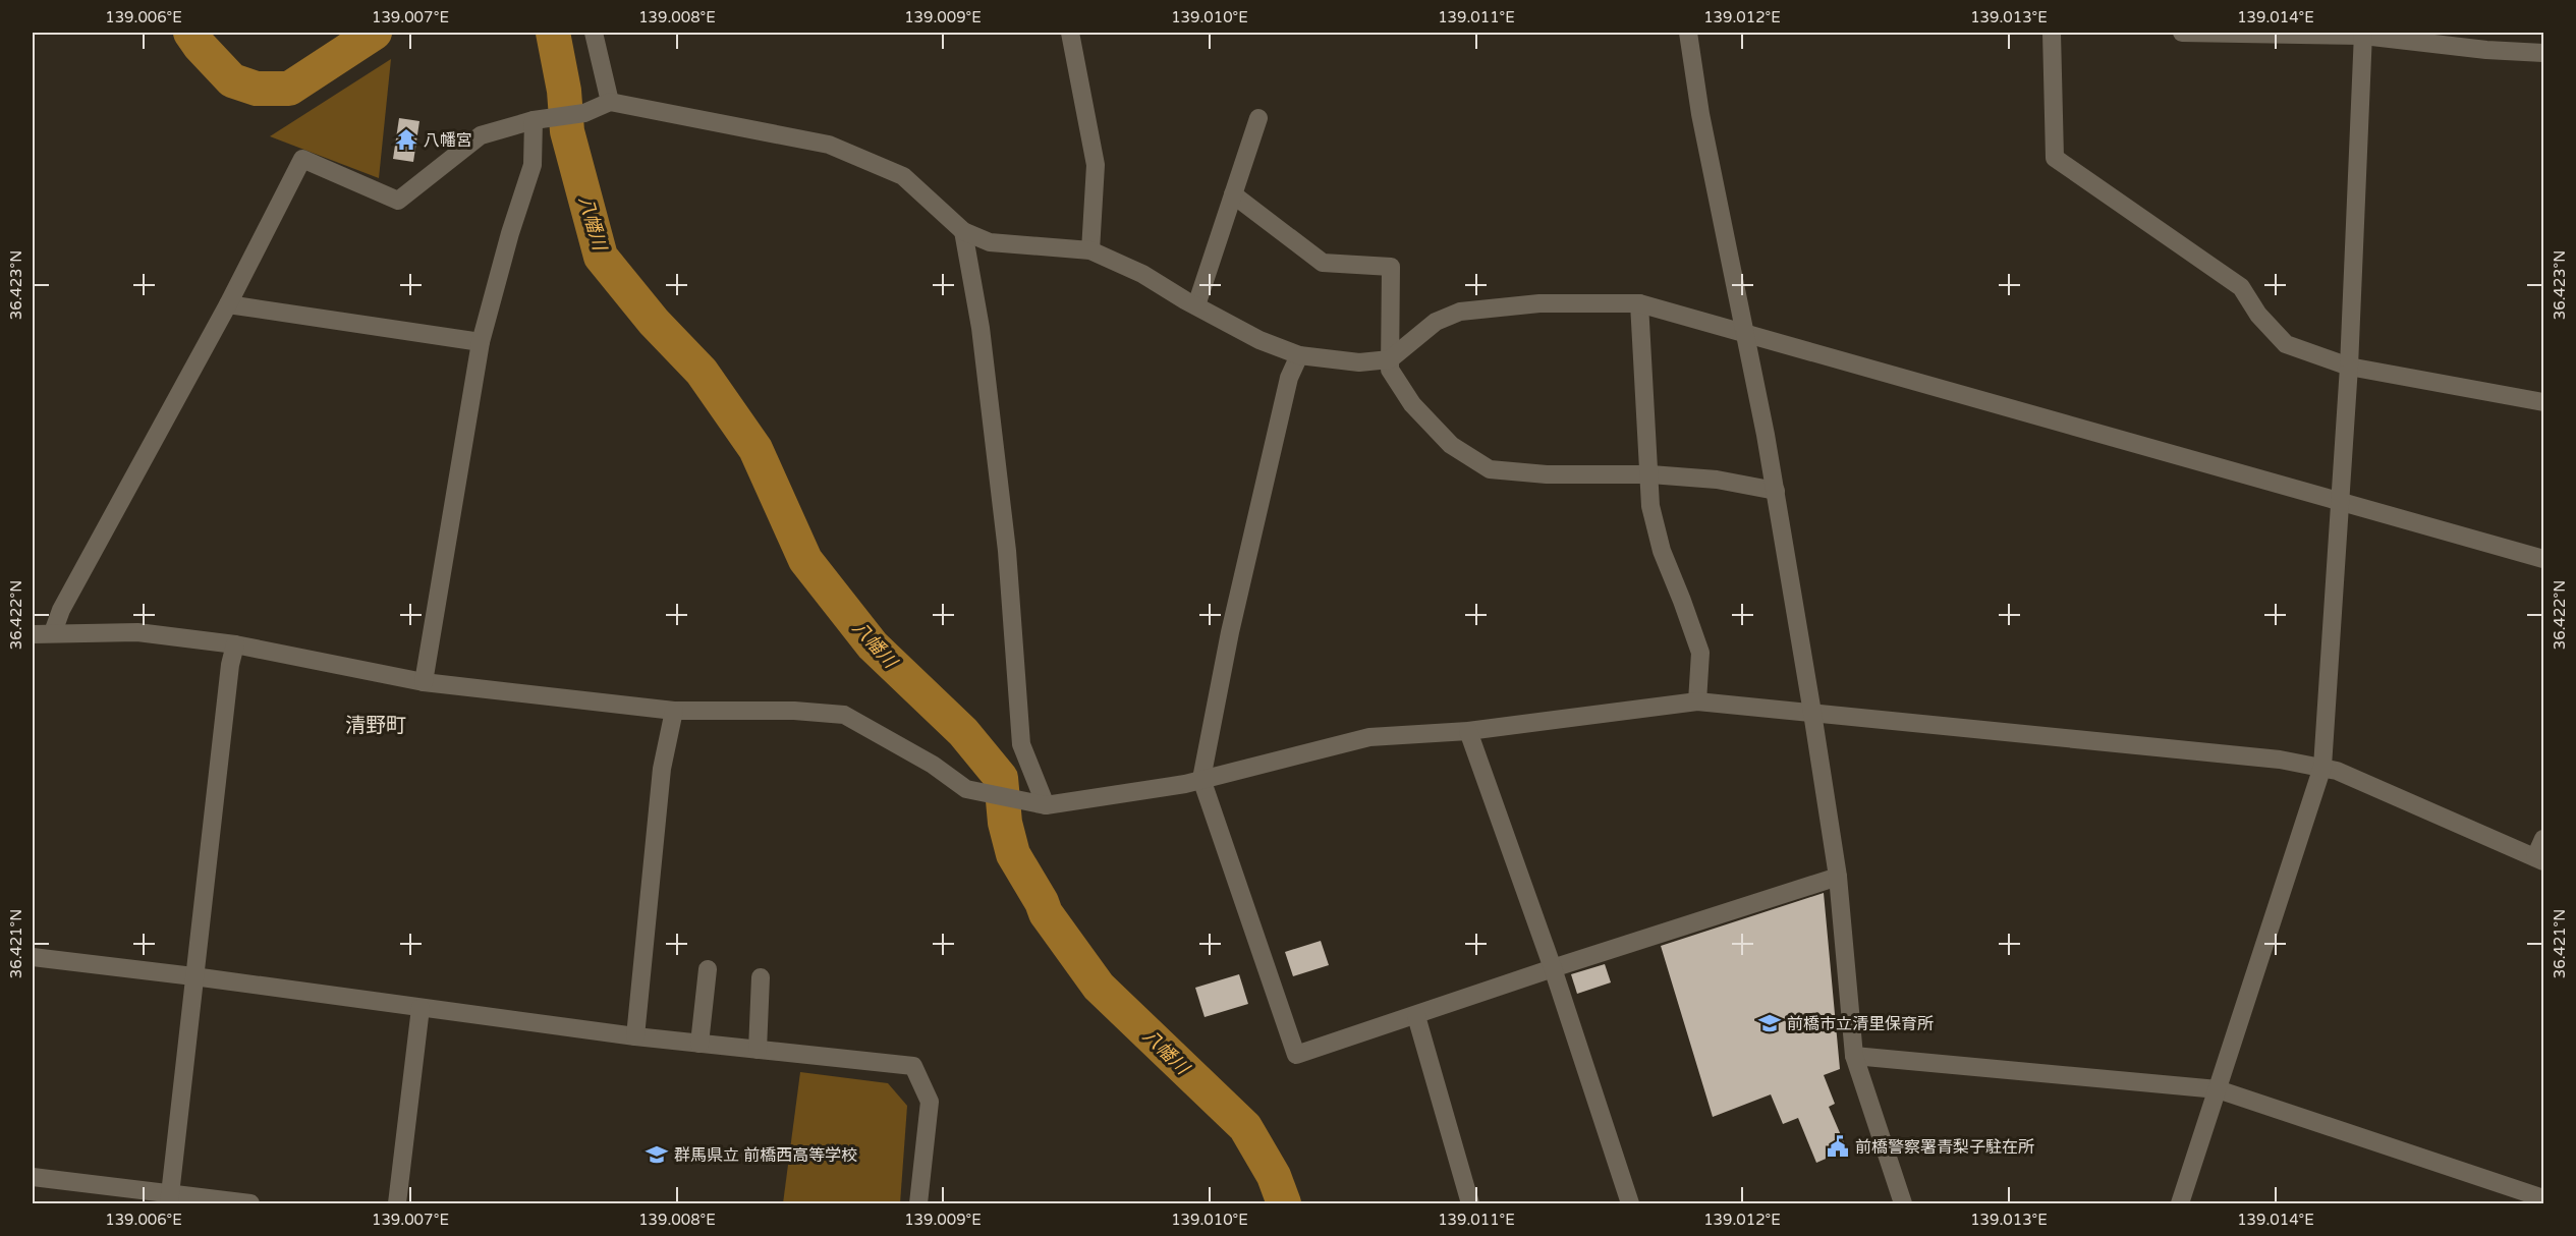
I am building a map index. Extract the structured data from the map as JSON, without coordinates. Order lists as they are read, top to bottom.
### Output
{
  "districts": ["清野町"],
  "water": ["八幡川"],
  "places": {
    "temple": ["八幡宮"],
    "school or university": ["前橋市立清里保育所", "群馬県立 前橋西高等学校"],
    "public building": ["前橋警察署青梨子駐在所"]
  },
  "coordinates": [
    "139.006°E",
    "139.007°E",
    "139.008°E",
    "139.009°E",
    "139.010°E",
    "139.011°E",
    "139.012°E",
    "139.013°E",
    "139.014°E",
    "36.423°N",
    "36.422°N",
    "36.421°N"
  ]
}
